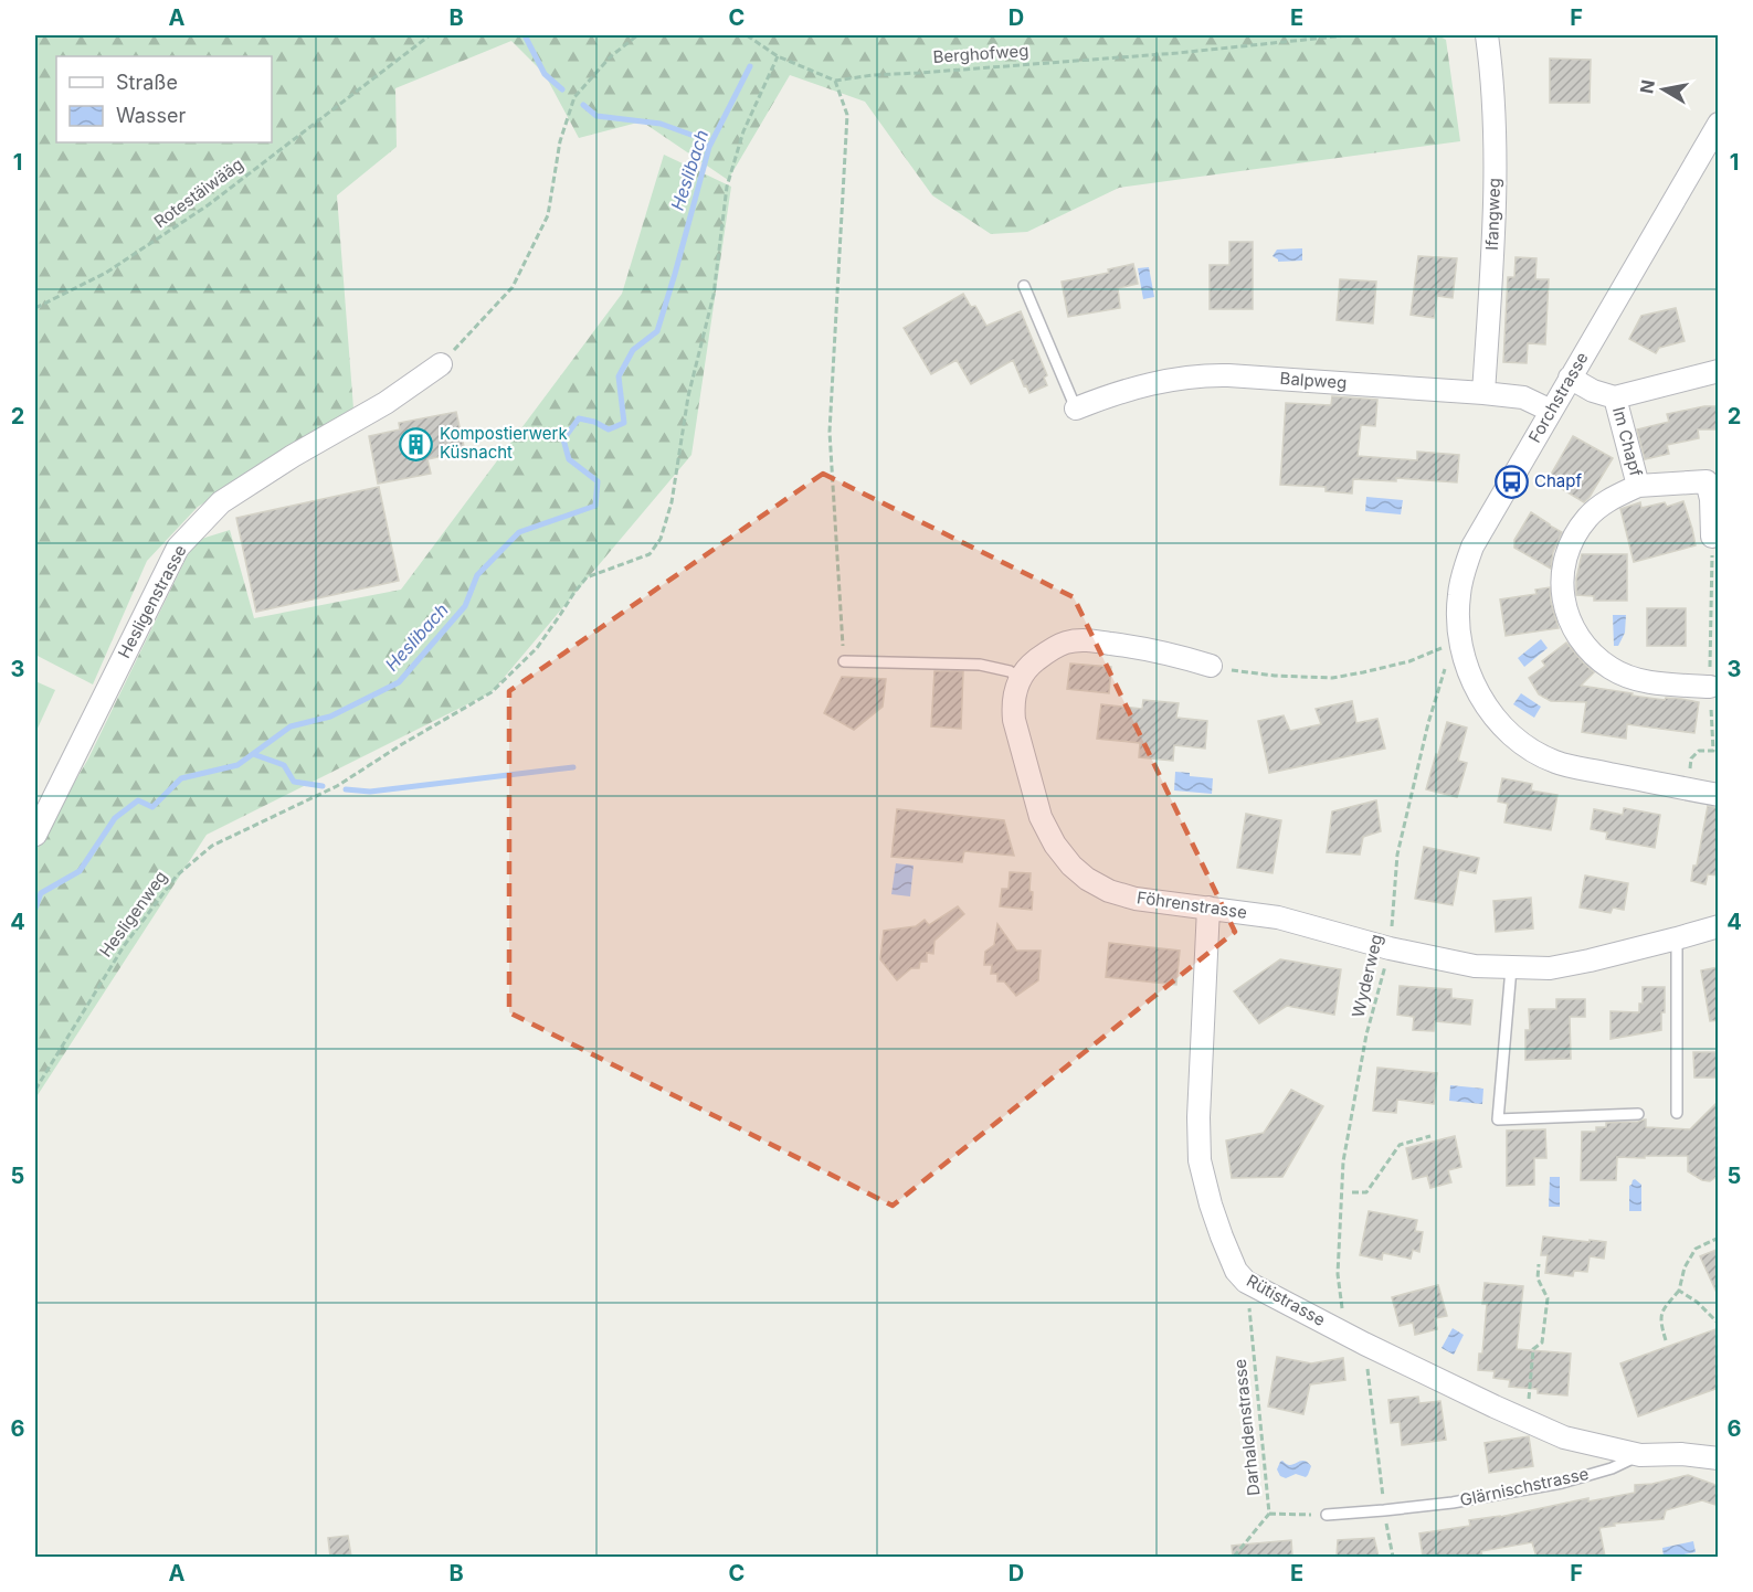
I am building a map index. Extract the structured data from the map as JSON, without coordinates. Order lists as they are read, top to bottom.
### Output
{
  "streets": {
    "street": [
      "Ifangweg",
      "Balpweg",
      "Forchstrasse",
      "Im Chapf",
      "Hesligenstrasse",
      "Föhrenstrasse",
      "Rütistrasse",
      "Glärnischstrasse"
    ],
    "path": [
      "Berghofweg",
      "Rotestäiwääg",
      "Hesligenweg",
      "Wyderweg",
      "Darhaldenstrasse"
    ]
  },
  "crossings": [
    ["Ifangweg", "Balpweg"],
    ["Balpweg", "Forchstrasse"],
    ["Föhrenstrasse", "Wyderweg"],
    ["Föhrenstrasse", "Rütistrasse"],
    ["Wyderweg", "Rütistrasse"],
    ["Wyderweg", "Glärnischstrasse"],
    ["Rütistrasse", "Darhaldenstrasse"],
    ["Rütistrasse", "Glärnischstrasse"]
  ],
  "water": ["Heslibach"],
  "places": {
    "building": ["Kompostierwerk Küsnacht"],
    "bus stop": ["Chapf"]
  },
  "legend": ["Straße", "Wasser"],
  "north": "left",
  "grid": {
    "columns": [
      "A",
      "B",
      "C",
      "D",
      "E",
      "F"
    ],
    "rows": [
      "1",
      "2",
      "3",
      "4",
      "5",
      "6"
    ]
  }
}
